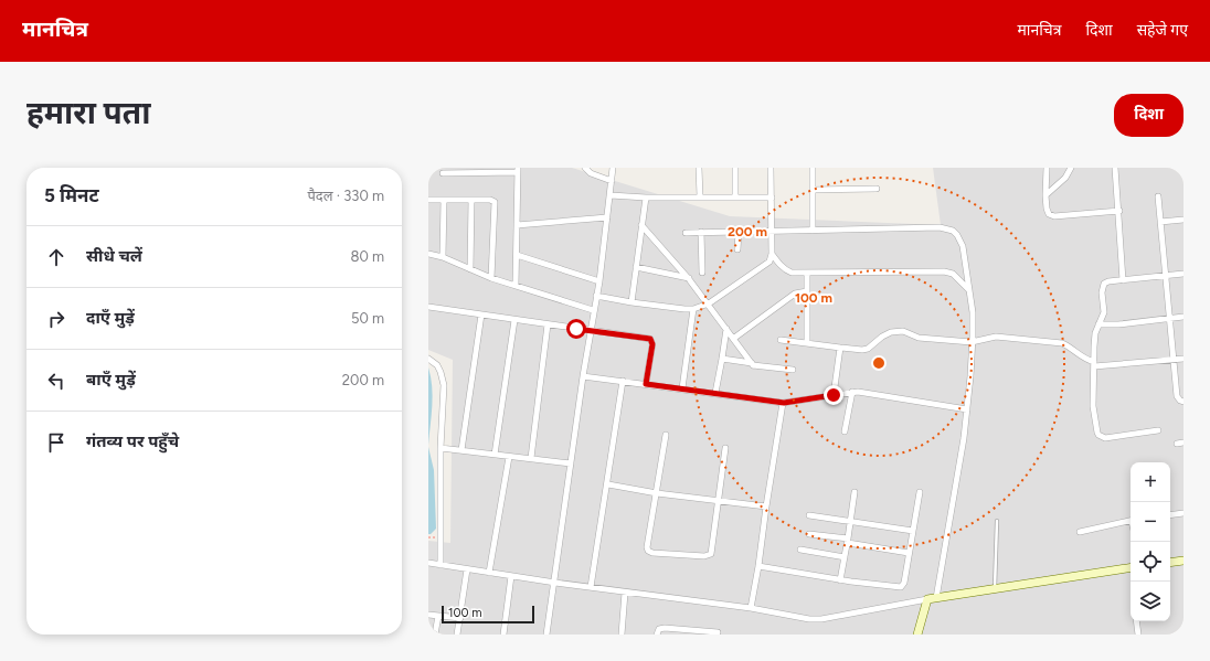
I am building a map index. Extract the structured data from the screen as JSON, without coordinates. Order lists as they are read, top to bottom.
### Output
{
  "scale_bar": "100 m",
  "page": {
    "header": "मानचित्र",
    "nav": ["मानचित्र", "दिशा", "सहेजे गए"],
    "title": "हमारा पता",
    "buttons": "दिशा",
    "heading": ["5 मिनट", "पैदल · 330 m"],
    "list": [
      ["सीधे चलें", "80 m"],
      ["दाएँ मुड़ें", "50 m"],
      ["बाएँ मुड़ें", "200 m"],
      "गंतव्य पर पहुँचे"
    ],
    "map_buttons": ["+", "−"],
    "scale": "100 m"
  },
  "rings": ["200 m", "100 m"]
}
